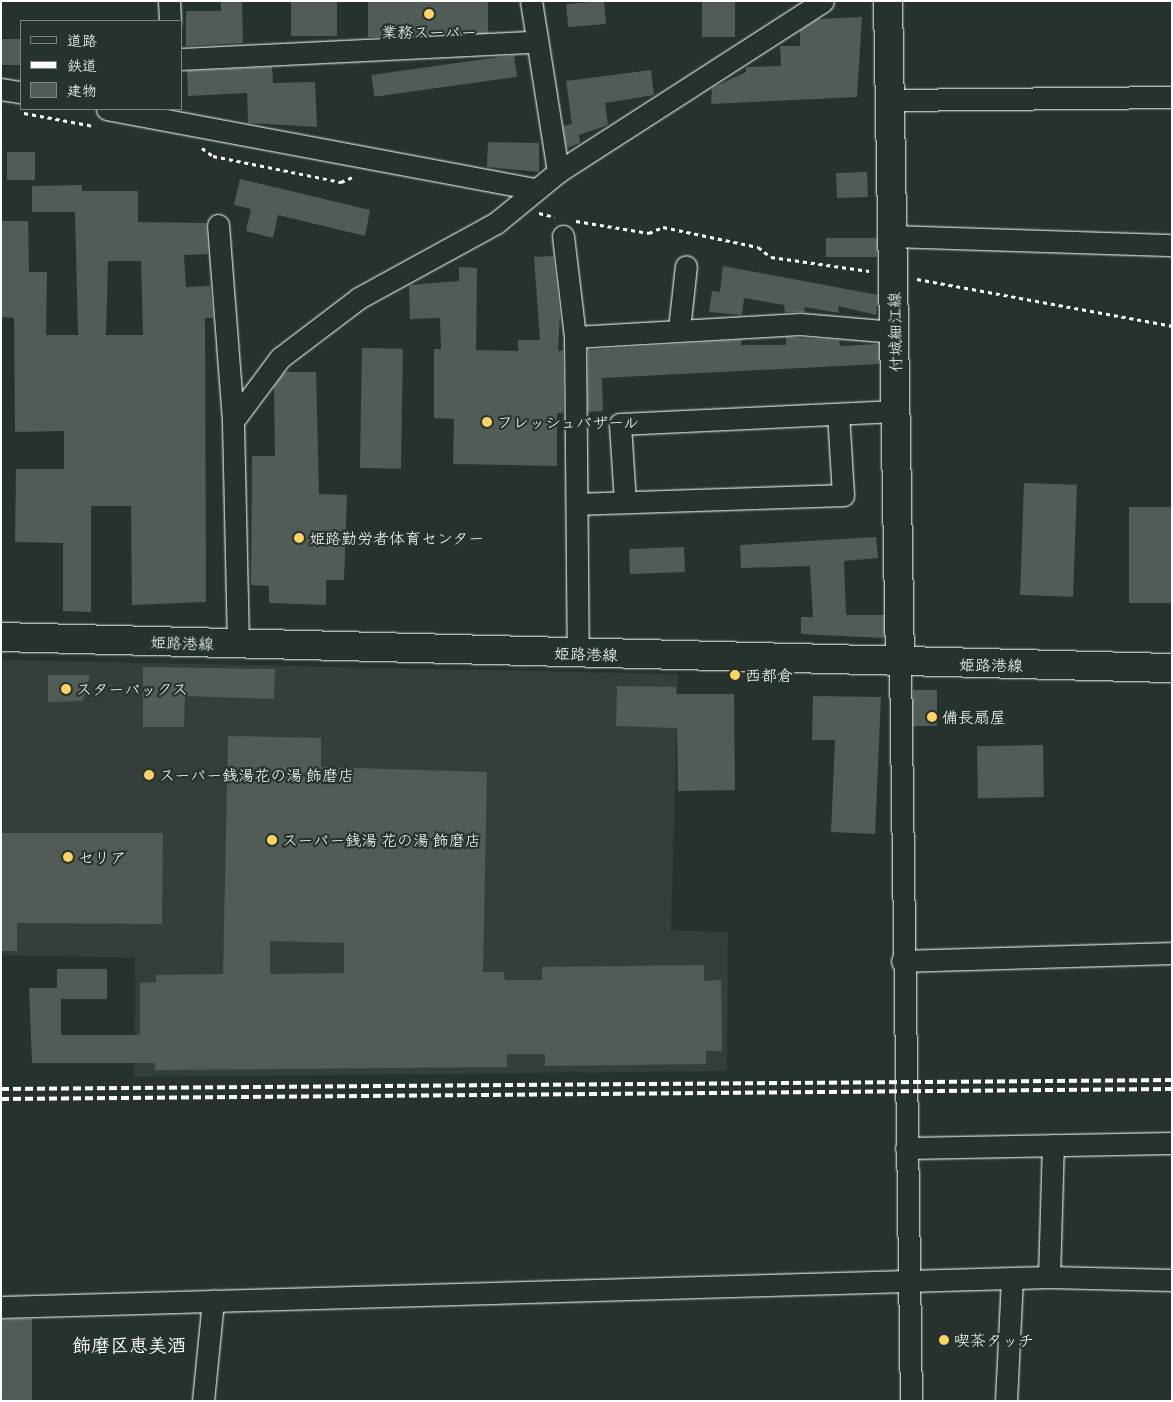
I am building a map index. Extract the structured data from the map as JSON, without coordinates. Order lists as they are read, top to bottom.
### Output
{
  "streets": {
    "main road": ["付城細江線", "姫路港線"]
  },
  "crossings": [
    ["付城細江線", "姫路港線"]
  ],
  "districts": ["飾磨区恵美酒"],
  "places": [
    "業務スーパー",
    "フレッシュバザール",
    "姫路勤労者体育センター",
    "西都倉",
    "スターバックス",
    "備長扇屋",
    "スーパー銭湯花の湯 飾磨店",
    "スーパー銭湯 花の湯 飾磨店",
    "セリア",
    "喫茶タッチ"
  ],
  "legend": ["道路", "鉄道", "建物"]
}
